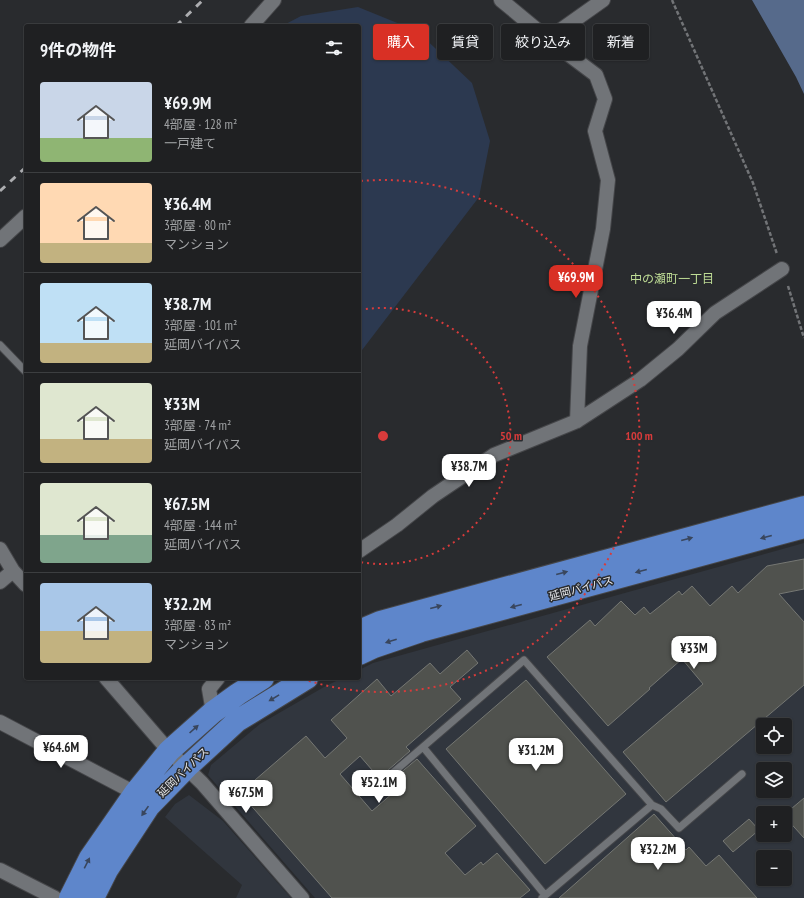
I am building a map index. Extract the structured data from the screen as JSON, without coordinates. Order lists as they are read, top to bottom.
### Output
{
  "streets": {
    "highway": ["延岡バイパス"]
  },
  "districts": ["中の瀬町一丁目"],
  "page": {
    "chip": [
      "購入",
      "賃貸",
      "絞り込み",
      "新着"
    ],
    "heading": "9件の物件",
    "list": [
      {
        "name": "¥69.9M",
        "note": "4部屋 · 128 m² · 一戸建て"
      },
      {
        "name": "¥36.4M",
        "note": "3部屋 · 80 m² · マンション"
      },
      {
        "name": "¥38.7M",
        "note": "3部屋 · 101 m² · 延岡バイパス"
      },
      {
        "name": "¥33M",
        "note": "3部屋 · 74 m² · 延岡バイパス"
      },
      {
        "name": "¥67.5M",
        "note": "4部屋 · 144 m² · 延岡バイパス"
      },
      {
        "name": "¥32.2M",
        "note": "3部屋 · 83 m² · マンション"
      }
    ],
    "price": [
      "¥69.9M",
      "¥36.4M",
      "¥38.7M",
      "¥33M",
      "¥64.6M",
      "¥31.2M",
      "¥52.1M",
      "¥67.5M",
      "¥32.2M"
    ],
    "map_buttons": ["+", "−"]
  },
  "rings": ["50 m", "100 m"]
}
